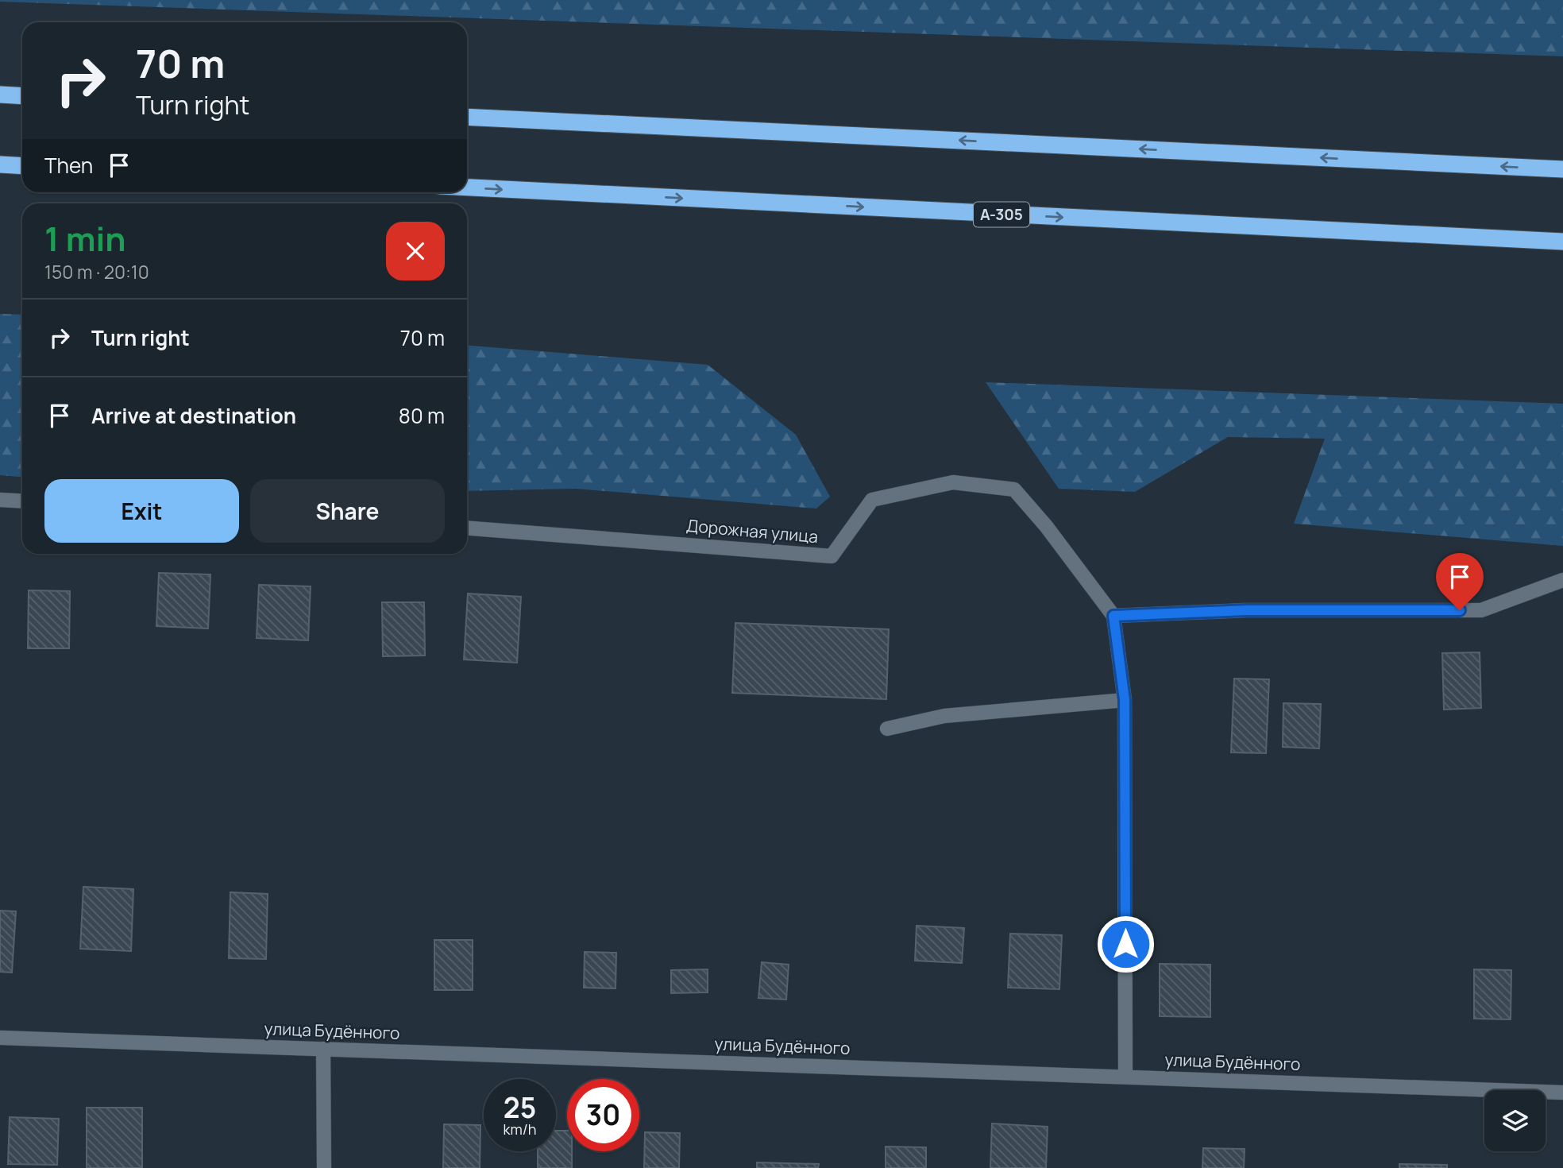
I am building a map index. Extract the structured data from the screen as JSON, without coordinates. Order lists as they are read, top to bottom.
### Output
{
  "streets": {
    "highway": ["А-305"],
    "street": ["Дорожная улица", "улица Будённого"]
  },
  "page": {
    "turn": ["70 m", "Turn right"],
    "then": "Then",
    "heading": ["1 min", "150 m · 20:10"],
    "list": [
      {
        "name": "Turn right",
        "value": "70 m"
      },
      {
        "name": "Arrive at destination",
        "value": "80 m"
      }
    ],
    "buttons": ["Exit", "Share"],
    "speed": "25 km/h",
    "limit": "30"
  }
}
